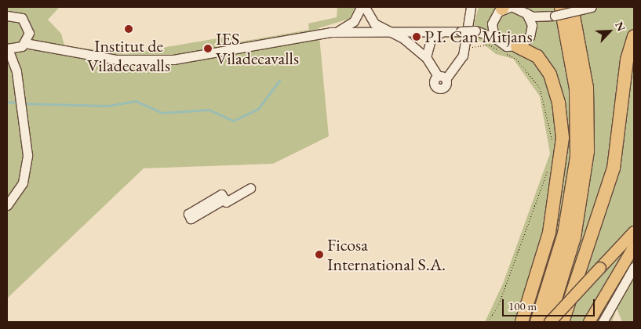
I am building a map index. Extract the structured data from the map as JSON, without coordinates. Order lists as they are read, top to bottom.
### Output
{
  "places": [
    "Institut de Viladecavalls",
    "P.I. Can Mitjans",
    "IES Viladecavalls",
    "Ficosa International S.A."
  ],
  "scale_bar": "100 m",
  "north": "top right"
}
